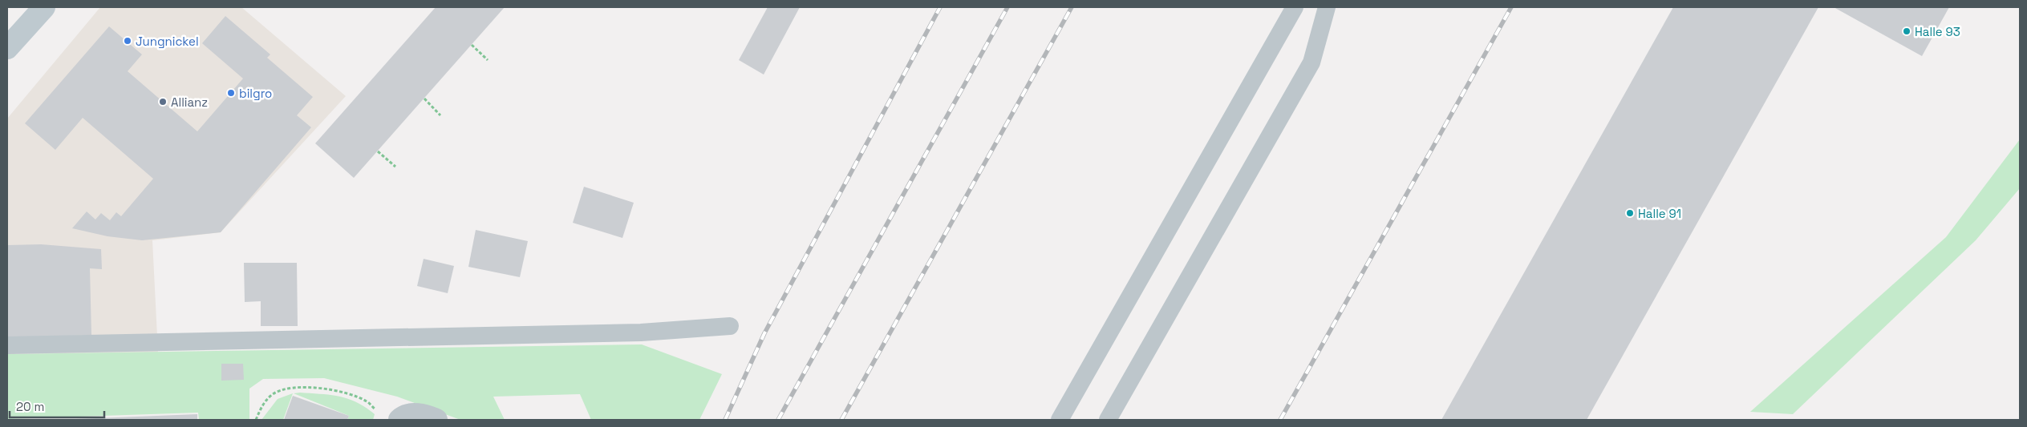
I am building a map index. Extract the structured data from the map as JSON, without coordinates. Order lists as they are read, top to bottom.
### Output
{
  "places": [
    "Halle 93",
    "Jungnickel",
    "bilgro",
    "Allianz",
    "Halle 91"
  ],
  "scale_bar": "20 m"
}
